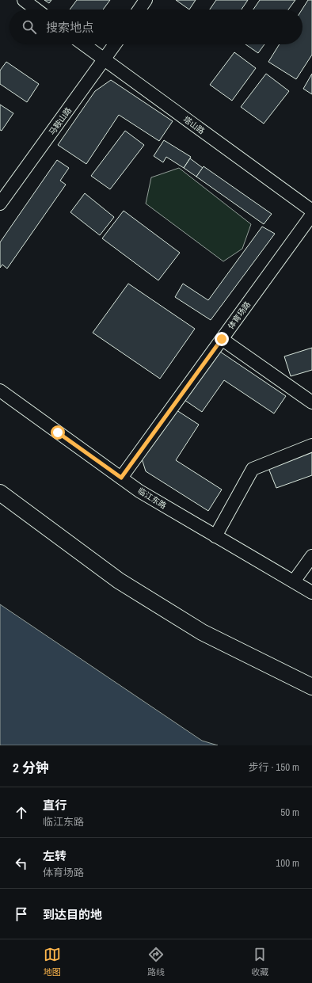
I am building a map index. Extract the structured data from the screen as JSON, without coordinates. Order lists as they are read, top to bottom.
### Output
{
  "streets": {
    "street": [
      "马鞍山路",
      "塔山路",
      "体育场路",
      "临江东路"
    ]
  },
  "crossings": [
    ["马鞍山路", "塔山路"],
    ["体育场路", "临江东路"]
  ],
  "page": {
    "search": "搜索地点",
    "heading": ["2 分钟", "步行 · 150 m"],
    "list": [
      ["直行", "临江东路", "50 m"],
      ["左转", "体育场路", "100 m"],
      "到达目的地"
    ],
    "nav": ["地图", "路线", "收藏"]
  }
}
